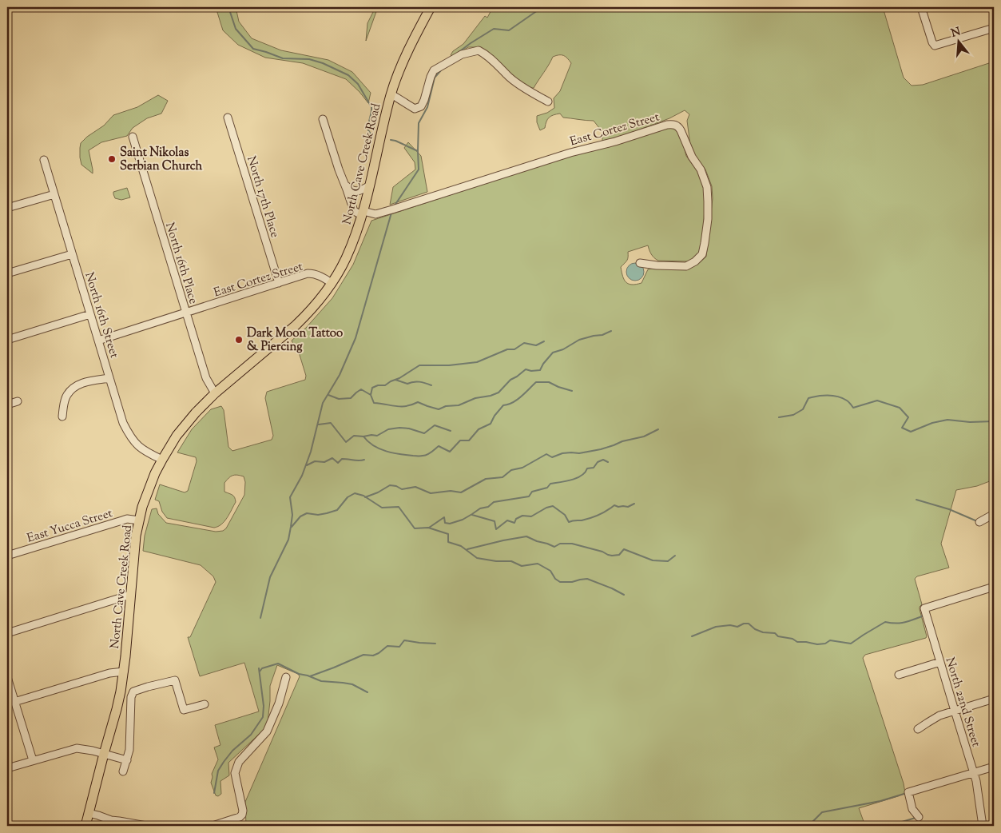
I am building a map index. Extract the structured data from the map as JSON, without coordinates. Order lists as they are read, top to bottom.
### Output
{
  "streets": {
    "main road": ["North Cave Creek Road"],
    "street": [
      "East Cortez Street",
      "North 17th Place",
      "North 16th Place",
      "North 16th Street",
      "East Yucca Street",
      "North 22nd Street"
    ]
  },
  "crossings": [
    ["East Cortez Street", "North Cave Creek Road"],
    ["East Cortez Street", "North 17th Place"],
    ["East Cortez Street", "North 16th Place"],
    ["East Cortez Street", "North 16th Street"],
    ["North Cave Creek Road", "North 16th Place"],
    ["North Cave Creek Road", "North 16th Street"],
    ["North Cave Creek Road", "East Yucca Street"]
  ],
  "places": ["Saint Nikolas Serbian Church", "Dark Moon Tattoo & Piercing"],
  "north": "top"
}
